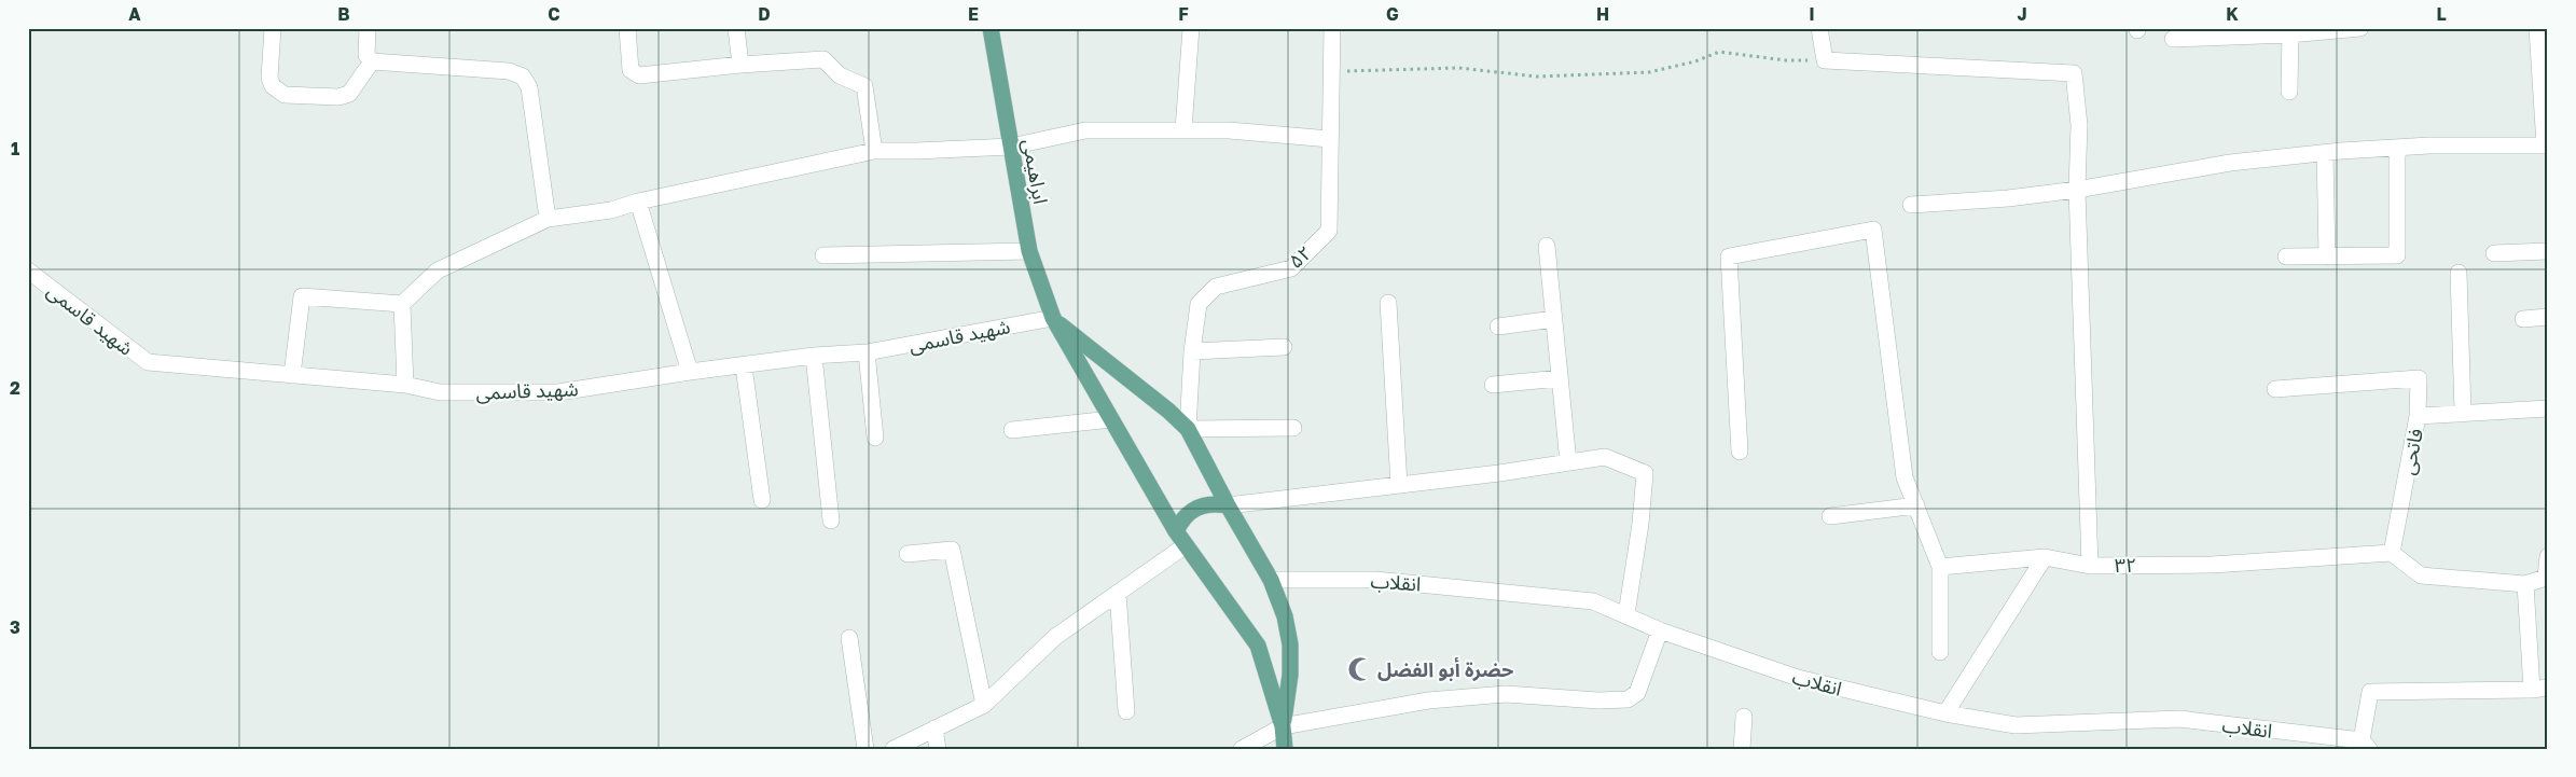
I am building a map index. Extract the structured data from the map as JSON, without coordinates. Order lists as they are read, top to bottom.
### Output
{
  "streets": {
    "main road": ["ابراهیمی"],
    "street": [
      "۵۲",
      "شهید قاسمی",
      "فاتحی",
      "۳۲",
      "انقلاب"
    ]
  },
  "crossings": [
    ["ابراهیمی", "شهید قاسمی"],
    ["فاتحی", "۳۲"]
  ],
  "places": {
    "mosque": ["حضرة أبو الفضل"]
  },
  "grid": {
    "columns": [
      "A",
      "B",
      "C",
      "D",
      "E",
      "F",
      "G",
      "H",
      "I",
      "J",
      "K",
      "L"
    ],
    "rows": ["1", "2", "3"]
  }
}
